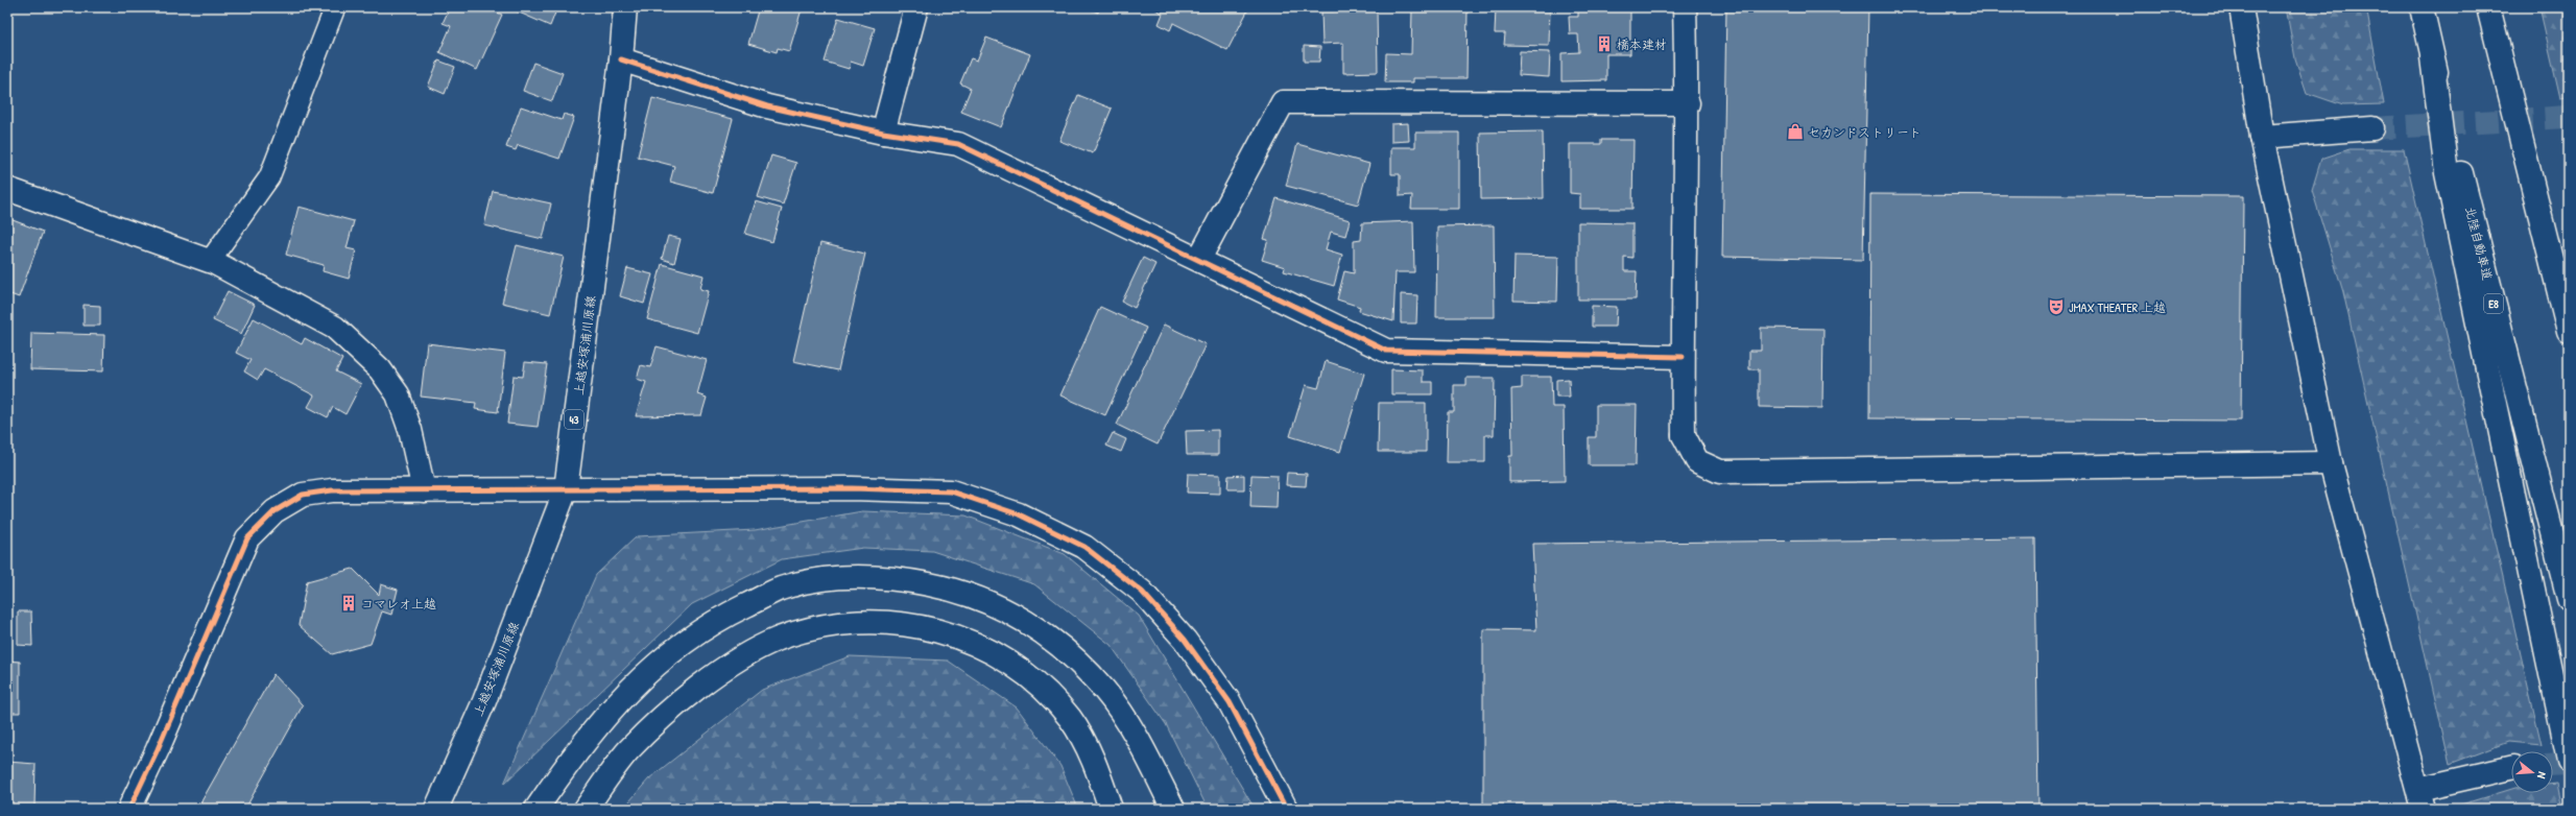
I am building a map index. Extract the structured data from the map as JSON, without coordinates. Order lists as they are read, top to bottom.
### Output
{
  "streets": {
    "main road": [
      "北陸自動車道",
      "E8",
      "上越安塚浦川原線",
      "43"
    ]
  },
  "places": {
    "building": ["橋本建材", "コマレオ上越"],
    "shop": ["セカンドストリート"],
    "theatre": ["JMAX THEATER 上越"]
  },
  "north": "right"
}
